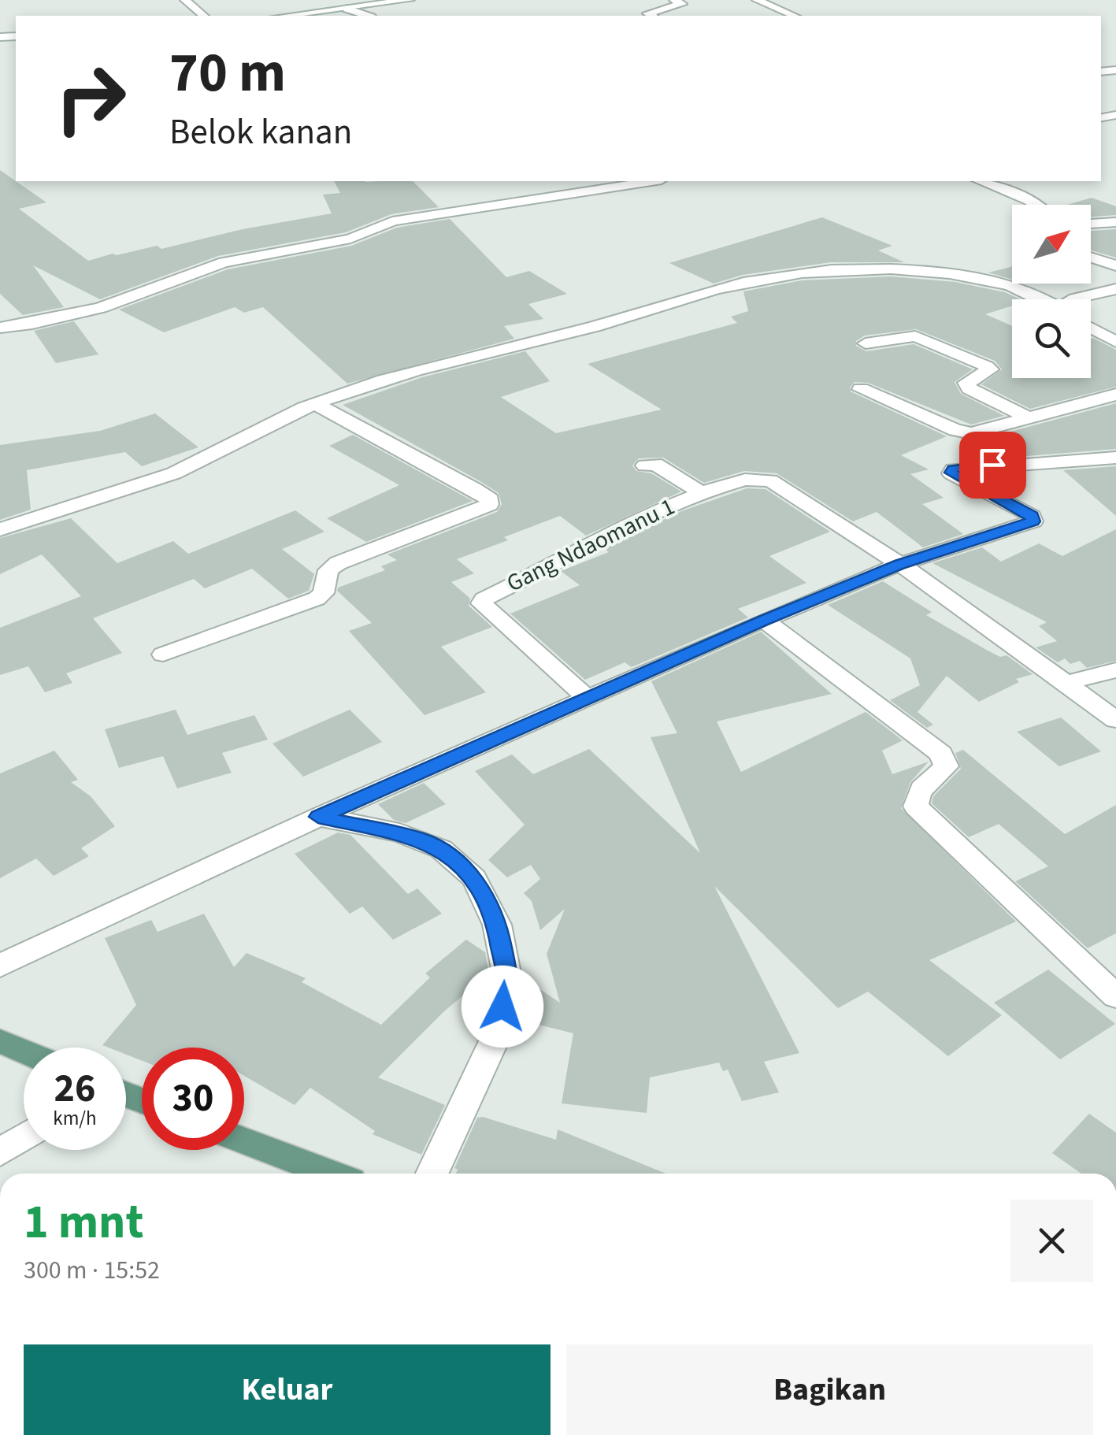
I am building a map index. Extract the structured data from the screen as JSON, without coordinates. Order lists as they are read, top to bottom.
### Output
{
  "streets": {
    "street": ["Gang Ndaomanu 1"]
  },
  "north": "top right",
  "page": {
    "turn": ["70 m", "Belok kanan"],
    "speed": "26 km/h",
    "limit": "30",
    "heading": ["1 mnt", "300 m · 15:52"],
    "buttons": ["Keluar", "Bagikan"]
  }
}
